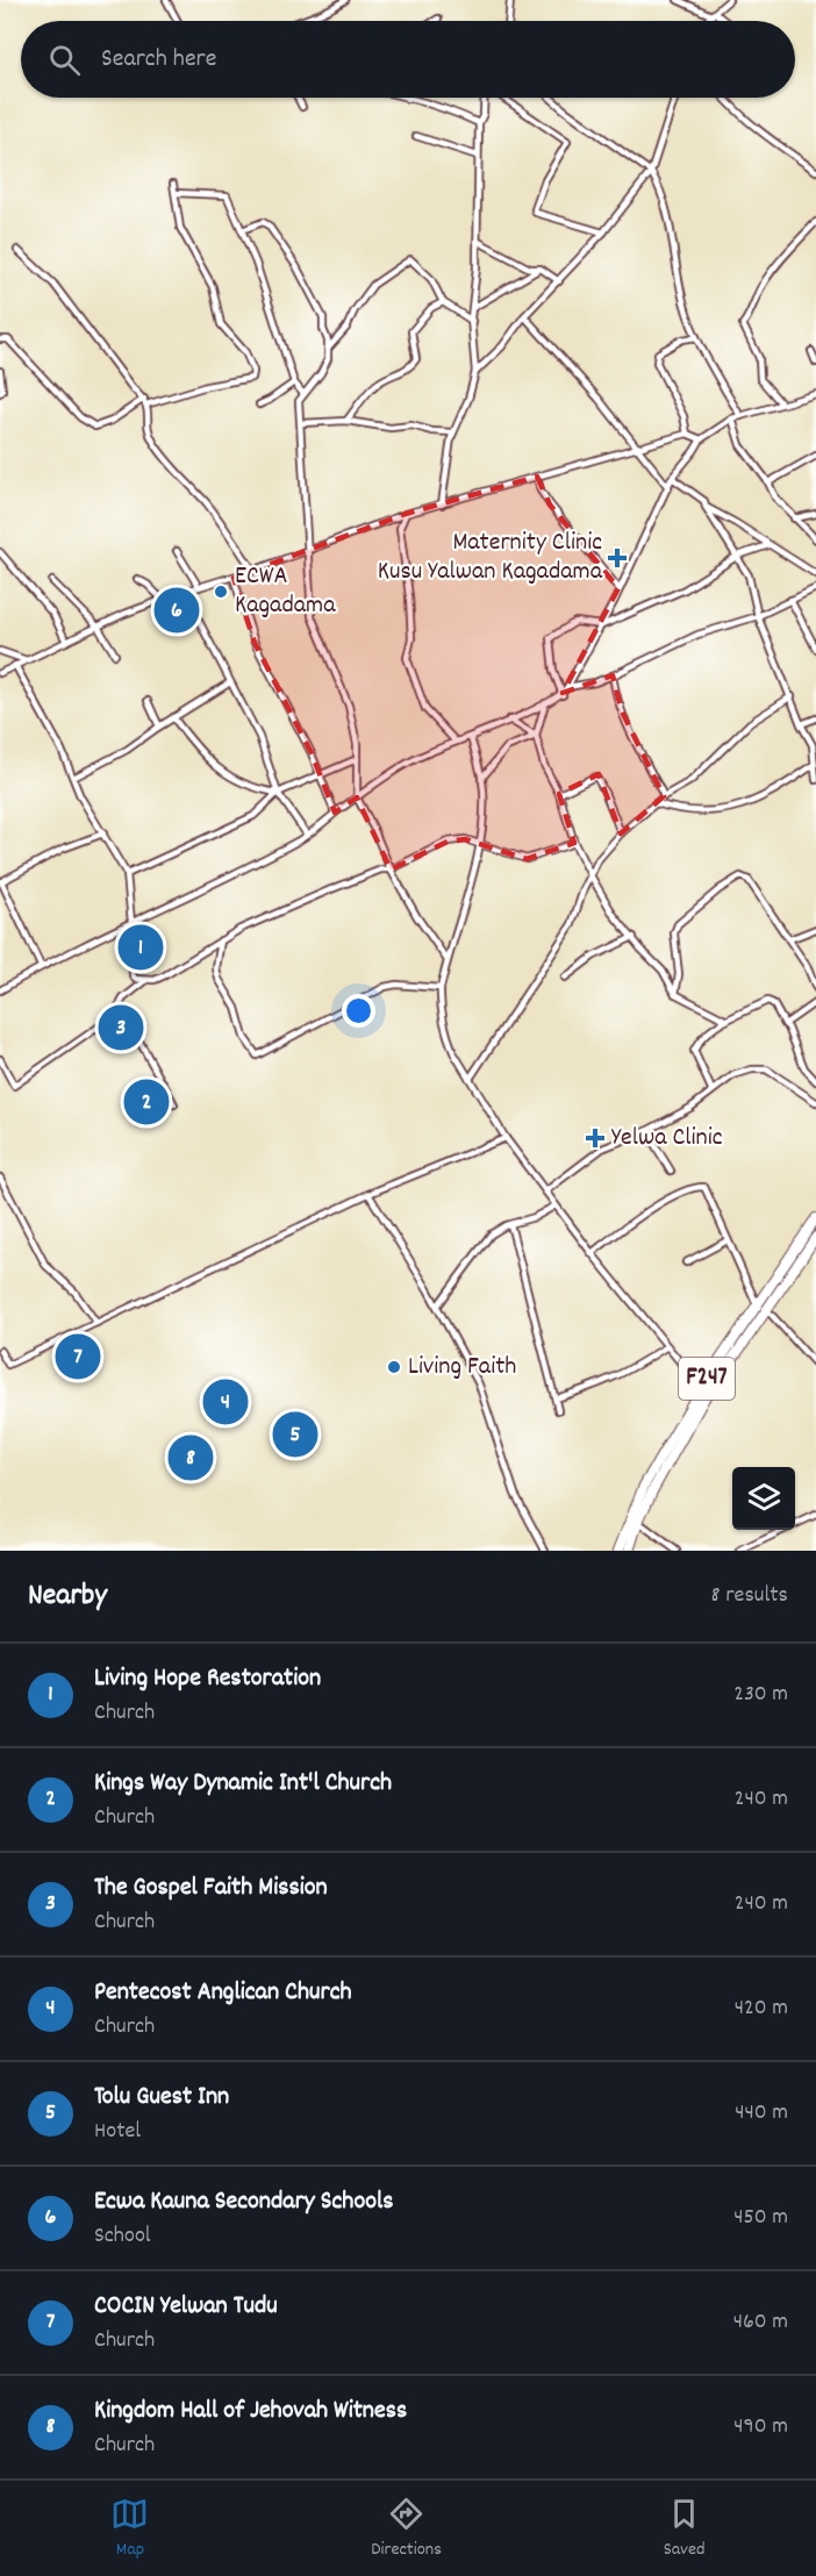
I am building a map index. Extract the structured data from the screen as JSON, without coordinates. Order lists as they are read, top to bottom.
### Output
{
  "streets": {
    "main road": ["F247"]
  },
  "places": {
    "health": ["Maternity Clinic Kusu Yalwan Kagadama", "Yelwa Clinic"],
    "other": ["ECWA Kagadama", "Living Faith"]
  },
  "page": {
    "search": "Search here",
    "pins": [
      "6",
      "1",
      "3",
      "2",
      "7",
      "4",
      "5",
      "8"
    ],
    "heading": ["Nearby", "8 results"],
    "list": [
      {
        "mark": "1",
        "name": "Living Hope Restoration",
        "note": "Church",
        "value": "230 m"
      },
      {
        "mark": "2",
        "name": "Kings Way Dynamic Int'l Church",
        "note": "Church",
        "value": "240 m"
      },
      {
        "mark": "3",
        "name": "The Gospel Faith Mission",
        "note": "Church",
        "value": "240 m"
      },
      {
        "mark": "4",
        "name": "Pentecost Anglican Church",
        "note": "Church",
        "value": "420 m"
      },
      {
        "mark": "5",
        "name": "Tolu Guest Inn",
        "note": "Hotel",
        "value": "440 m"
      },
      {
        "mark": "6",
        "name": "Ecwa Kauna Secondary Schools",
        "note": "School",
        "value": "450 m"
      },
      {
        "mark": "7",
        "name": "COCIN Yelwan Tudu",
        "note": "Church",
        "value": "460 m"
      },
      {
        "mark": "8",
        "name": "Kingdom Hall of Jehovah Witness",
        "note": "Church",
        "value": "490 m"
      }
    ],
    "nav": ["Map", "Directions", "Saved"]
  }
}
